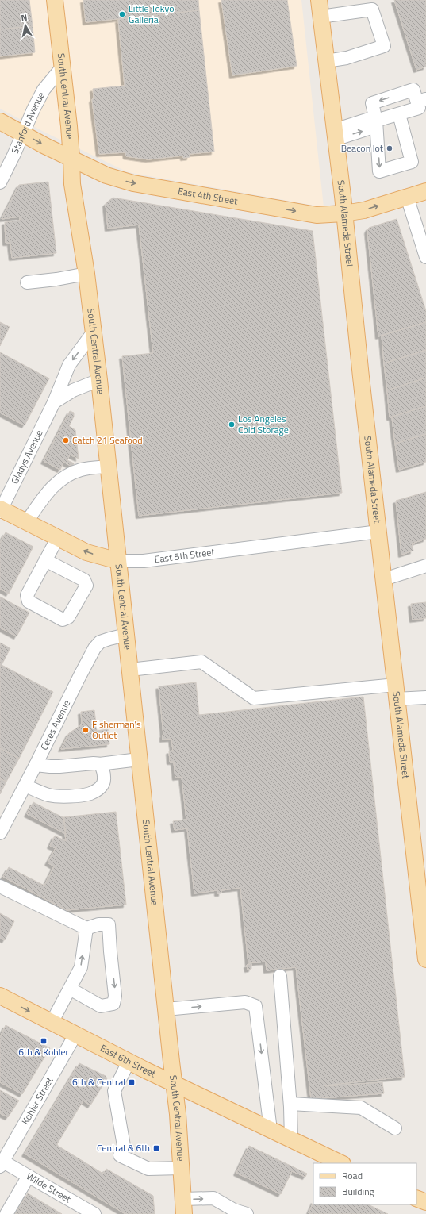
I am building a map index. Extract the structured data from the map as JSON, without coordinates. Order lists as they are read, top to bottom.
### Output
{
  "streets": {
    "main road": [
      "South Central Avenue",
      "East 4th Street",
      "South Alameda Street",
      "East 5th Street",
      "East 6th Street"
    ],
    "street": [
      "Stanford Avenue",
      "Gladys Avenue",
      "Ceres Avenue",
      "Kohler Street",
      "Wilde Street"
    ]
  },
  "crossings": [
    ["South Central Avenue", "Stanford Avenue"],
    ["South Central Avenue", "East 4th Street"],
    ["South Central Avenue", "Gladys Avenue"],
    ["South Central Avenue", "East 5th Street"],
    ["South Central Avenue", "Ceres Avenue"],
    ["South Central Avenue", "East 6th Street"],
    ["Stanford Avenue", "East 4th Street"],
    ["East 4th Street", "South Alameda Street"],
    ["South Alameda Street", "East 5th Street"],
    ["Gladys Avenue", "East 5th Street"],
    ["East 6th Street", "Kohler Street"],
    ["Kohler Street", "Wilde Street"]
  ],
  "one_way": ["East 4th Street", "Gladys Avenue"],
  "places": {
    "other": [
      "Little Tokyo Galleria",
      "Beacon lot",
      "Los Angeles Cold Storage",
      "Catch 21 Seafood",
      "Fisherman's Outlet"
    ],
    "transit": ["6th & Kohler", "6th & Central", "Central & 6th"]
  },
  "legend": ["Road", "Building"],
  "north": "top"
}
